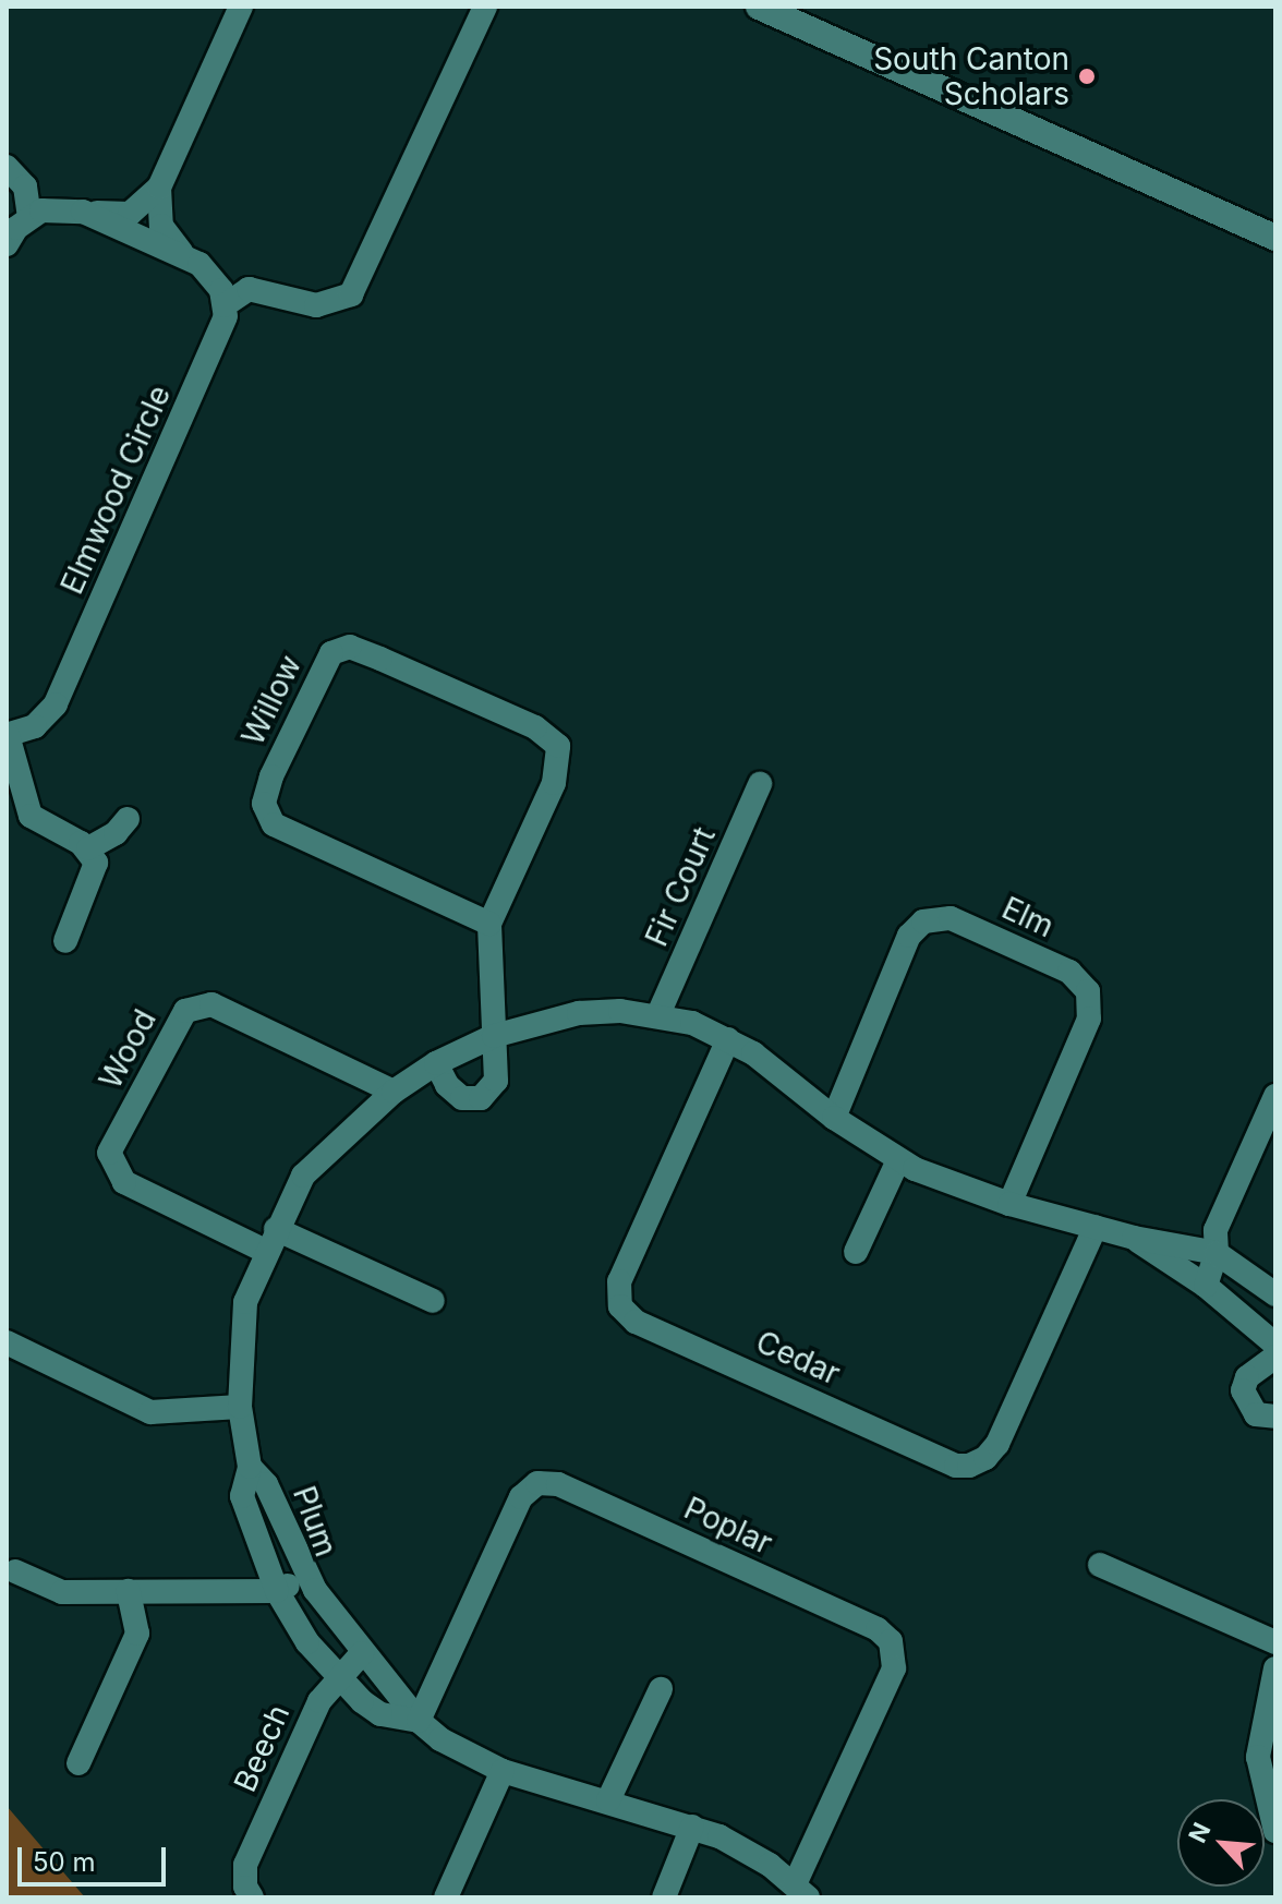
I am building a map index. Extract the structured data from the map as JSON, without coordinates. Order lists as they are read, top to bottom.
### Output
{
  "streets": {
    "street": [
      "Elmwood Circle",
      "Willow",
      "Fir Court",
      "Elm",
      "Wood",
      "Cedar",
      "Plum",
      "Poplar",
      "Beech"
    ]
  },
  "places": ["South Canton Scholars"],
  "scale_bar": "50 m",
  "north": "top left"
}
